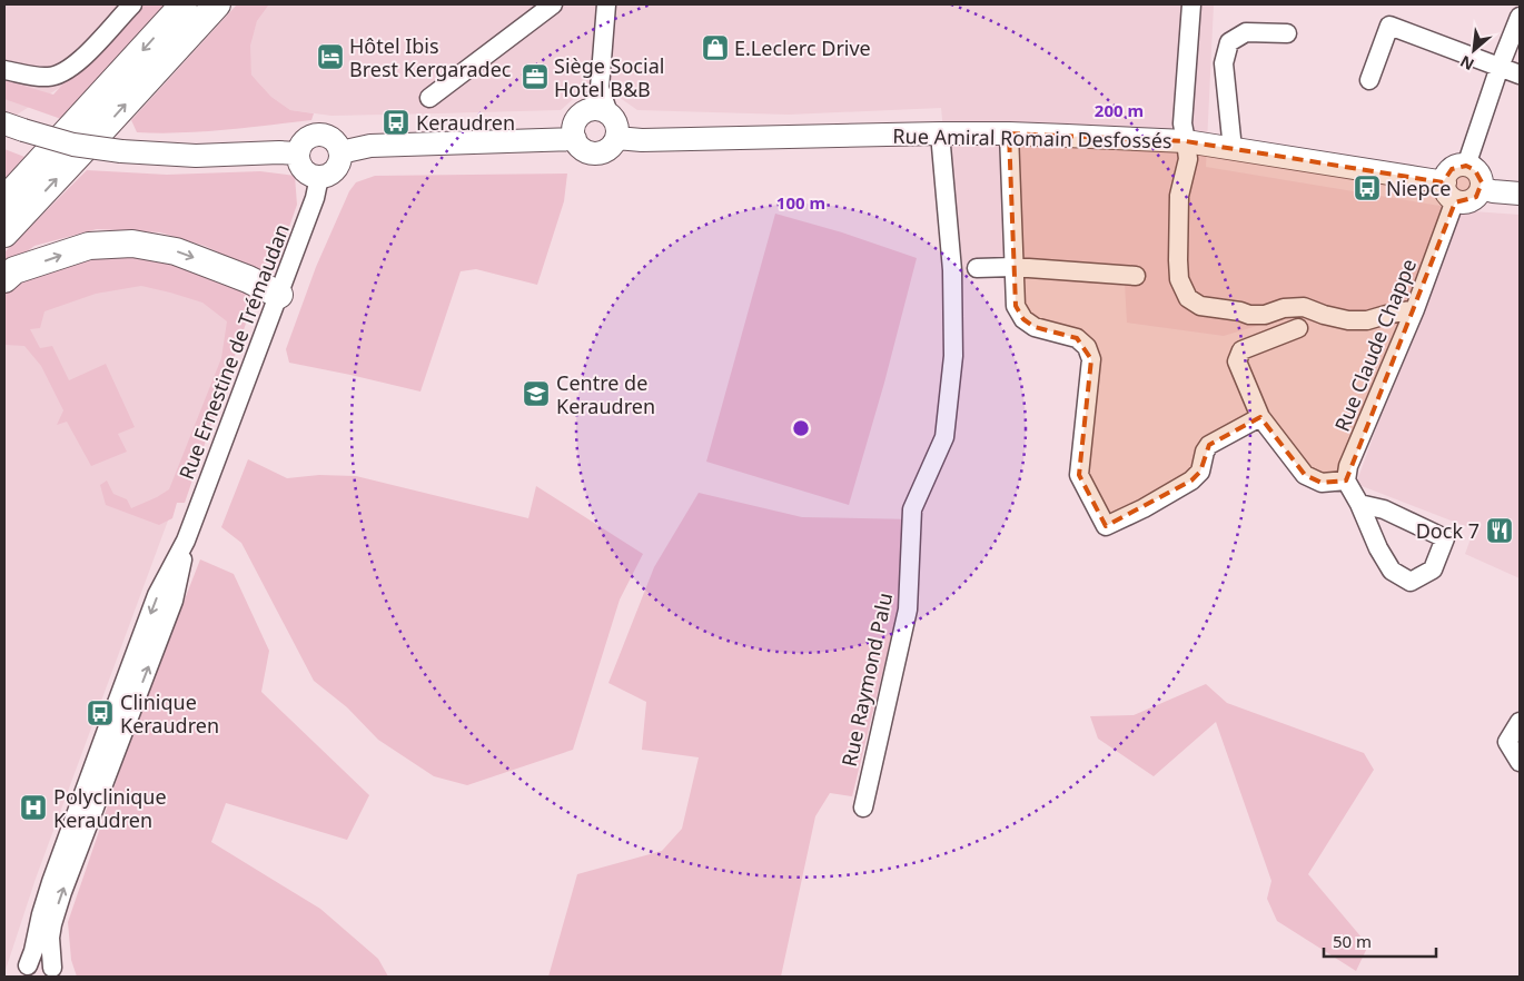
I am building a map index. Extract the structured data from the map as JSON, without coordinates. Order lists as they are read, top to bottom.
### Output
{
  "streets": {
    "main road": ["Rue Amiral Romain Desfossés"],
    "street": ["Rue Claude Chappe", "Rue Ernestine de Trémaudan", "Rue Raymond Palu"]
  },
  "crossings": [
    ["Rue Amiral Romain Desfossés", "Rue Claude Chappe"],
    ["Rue Amiral Romain Desfossés", "Rue Raymond Palu"]
  ],
  "places": {
    "shop": ["E.Leclerc Drive"],
    "hotel": ["Hôtel Ibis Brest Kergaradec"],
    "office": ["Siège Social Hotel B&B"],
    "bus stop": ["Keraudren", "Niepce", "Clinique Keraudren"],
    "school or university": ["Centre de Keraudren"],
    "restaurant": ["Dock 7"],
    "hospital": ["Polyclinique Keraudren"]
  },
  "scale_bar": "50 m",
  "north": "bottom left",
  "rings": ["200 m", "100 m"]
}
